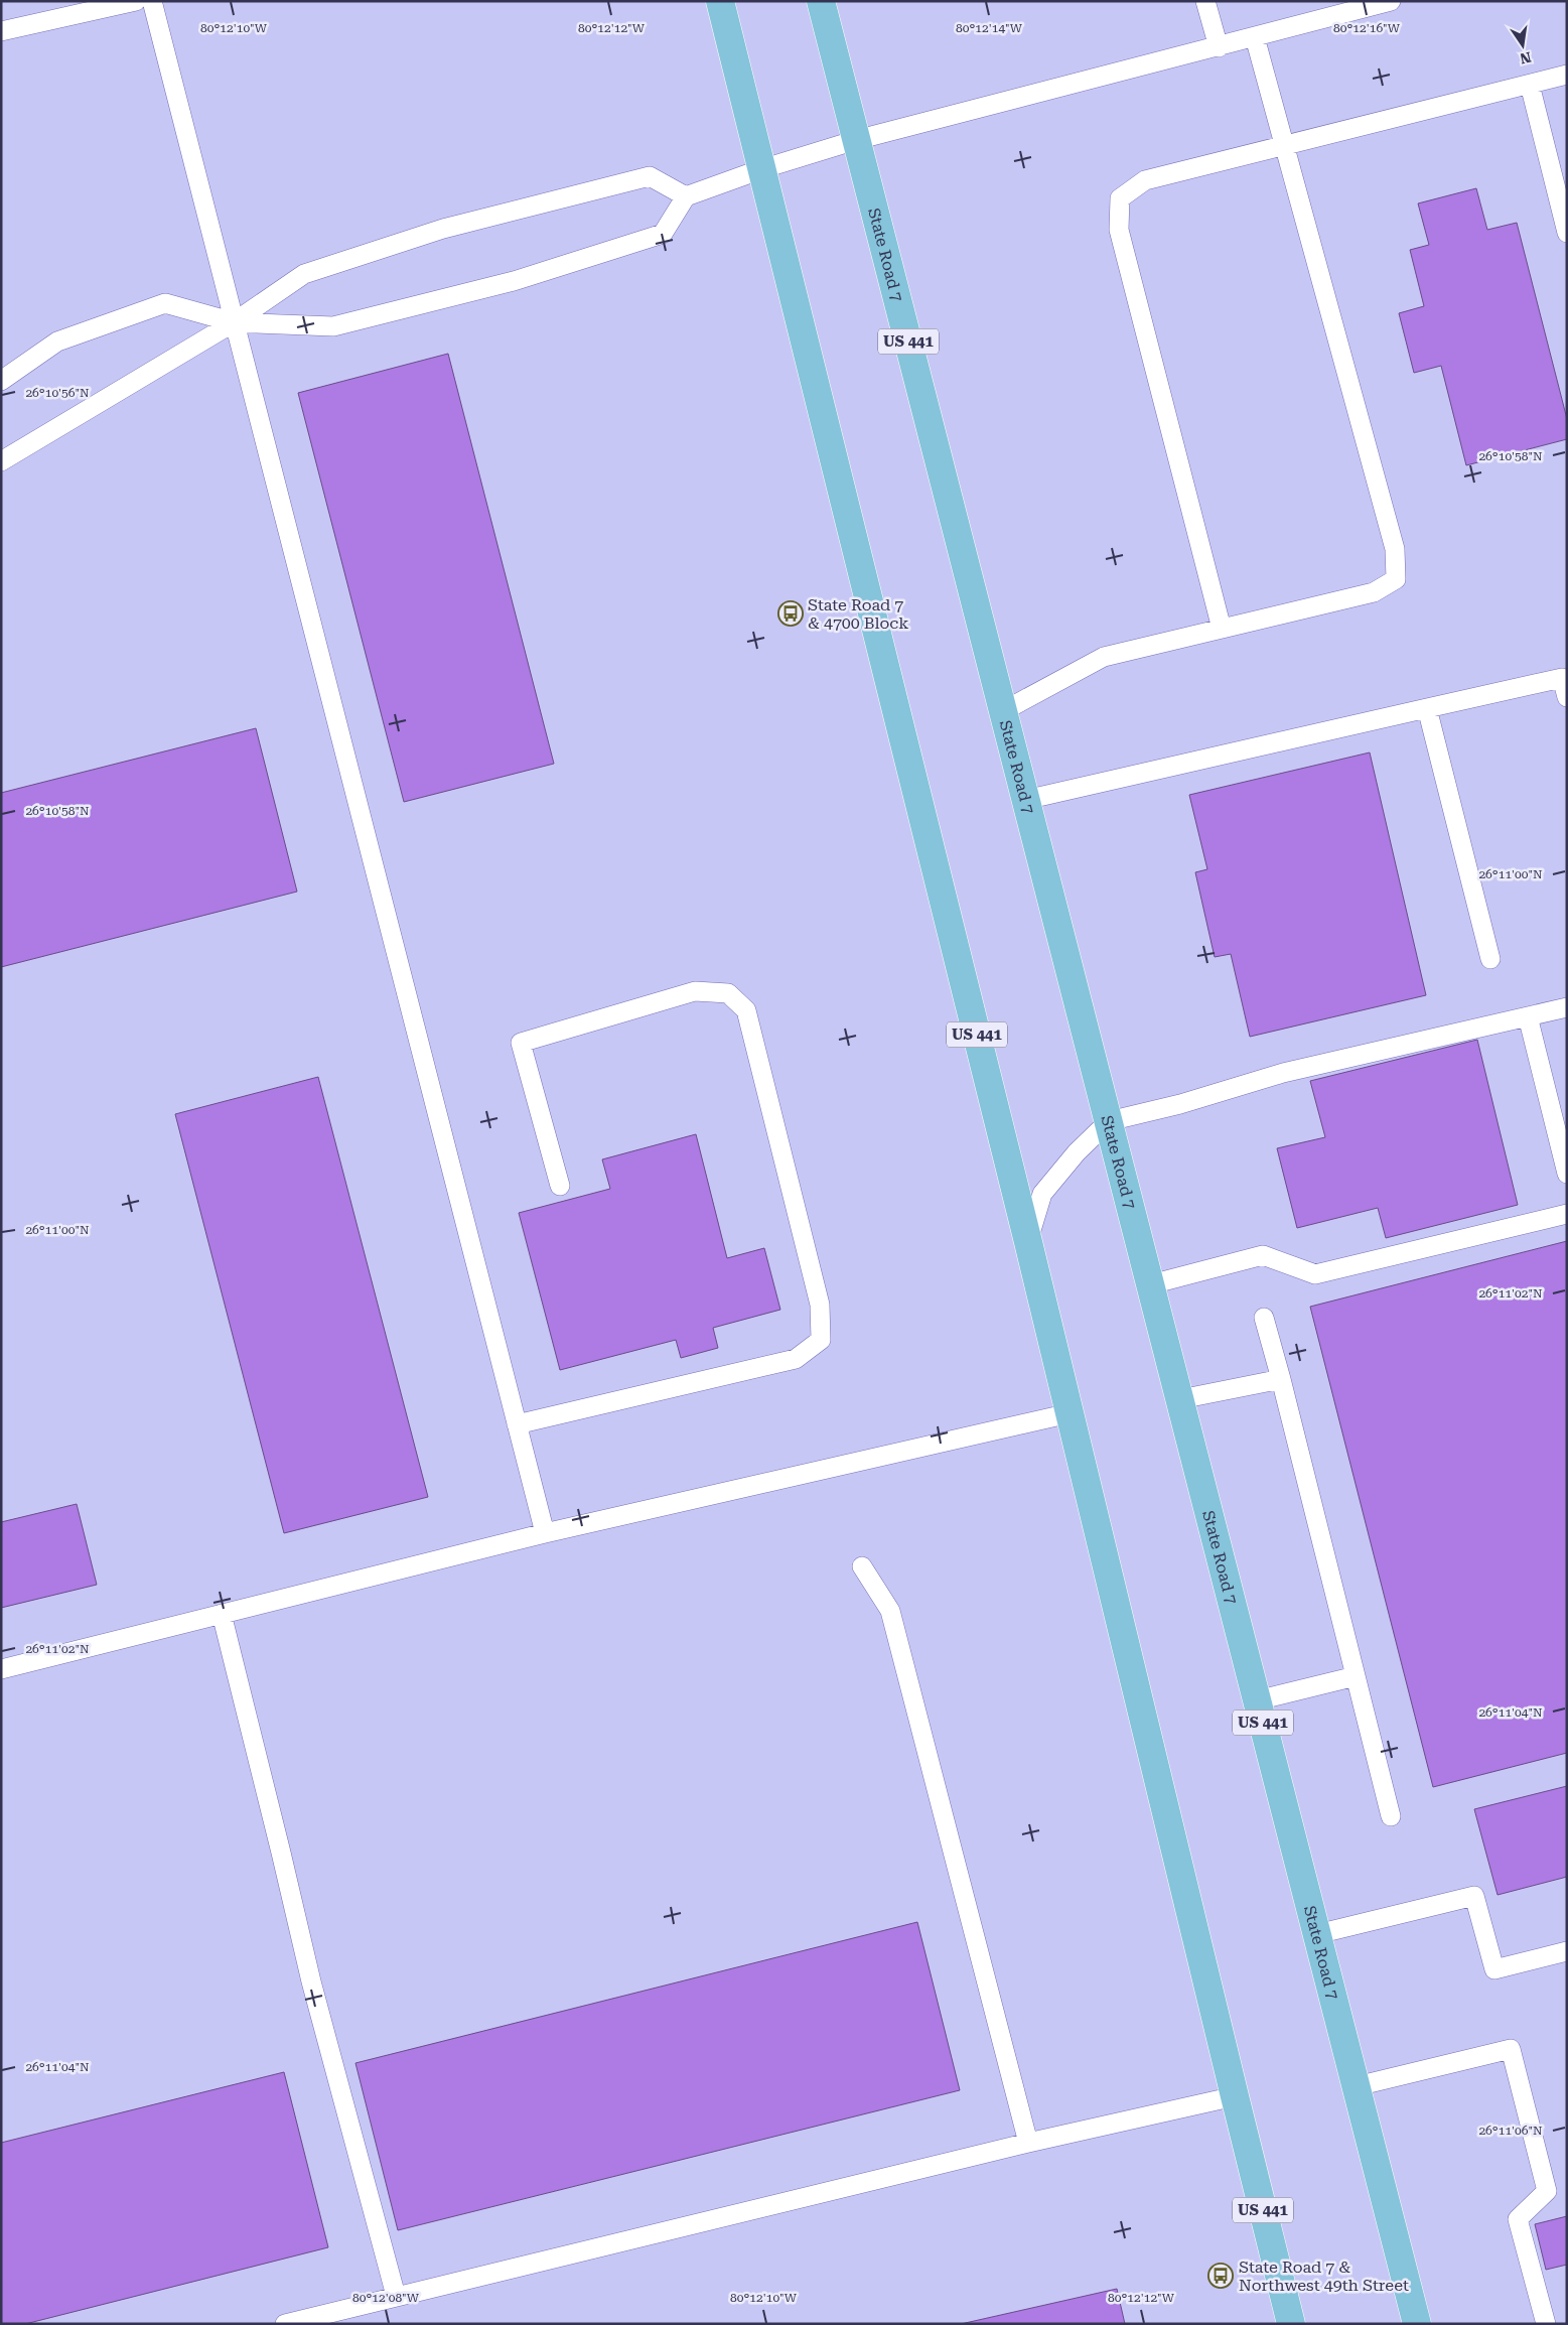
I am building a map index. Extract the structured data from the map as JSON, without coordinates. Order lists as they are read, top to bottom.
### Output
{
  "streets": {
    "main road": ["State Road 7", "US 441"]
  },
  "places": {
    "bus stop": ["State Road 7 & 4700 Block", "State Road 7 & Northwest 49th Street"]
  },
  "north": "bottom",
  "coordinates": [
    "80°12'10\"W",
    "80°12'12\"W",
    "80°12'14\"W",
    "80°12'16\"W",
    "26°10'56\"N",
    "26°10'58\"N",
    "26°11'00\"N",
    "26°11'02\"N",
    "26°11'04\"N",
    "26°11'06\"N",
    "80°12'08\"W"
  ]
}
